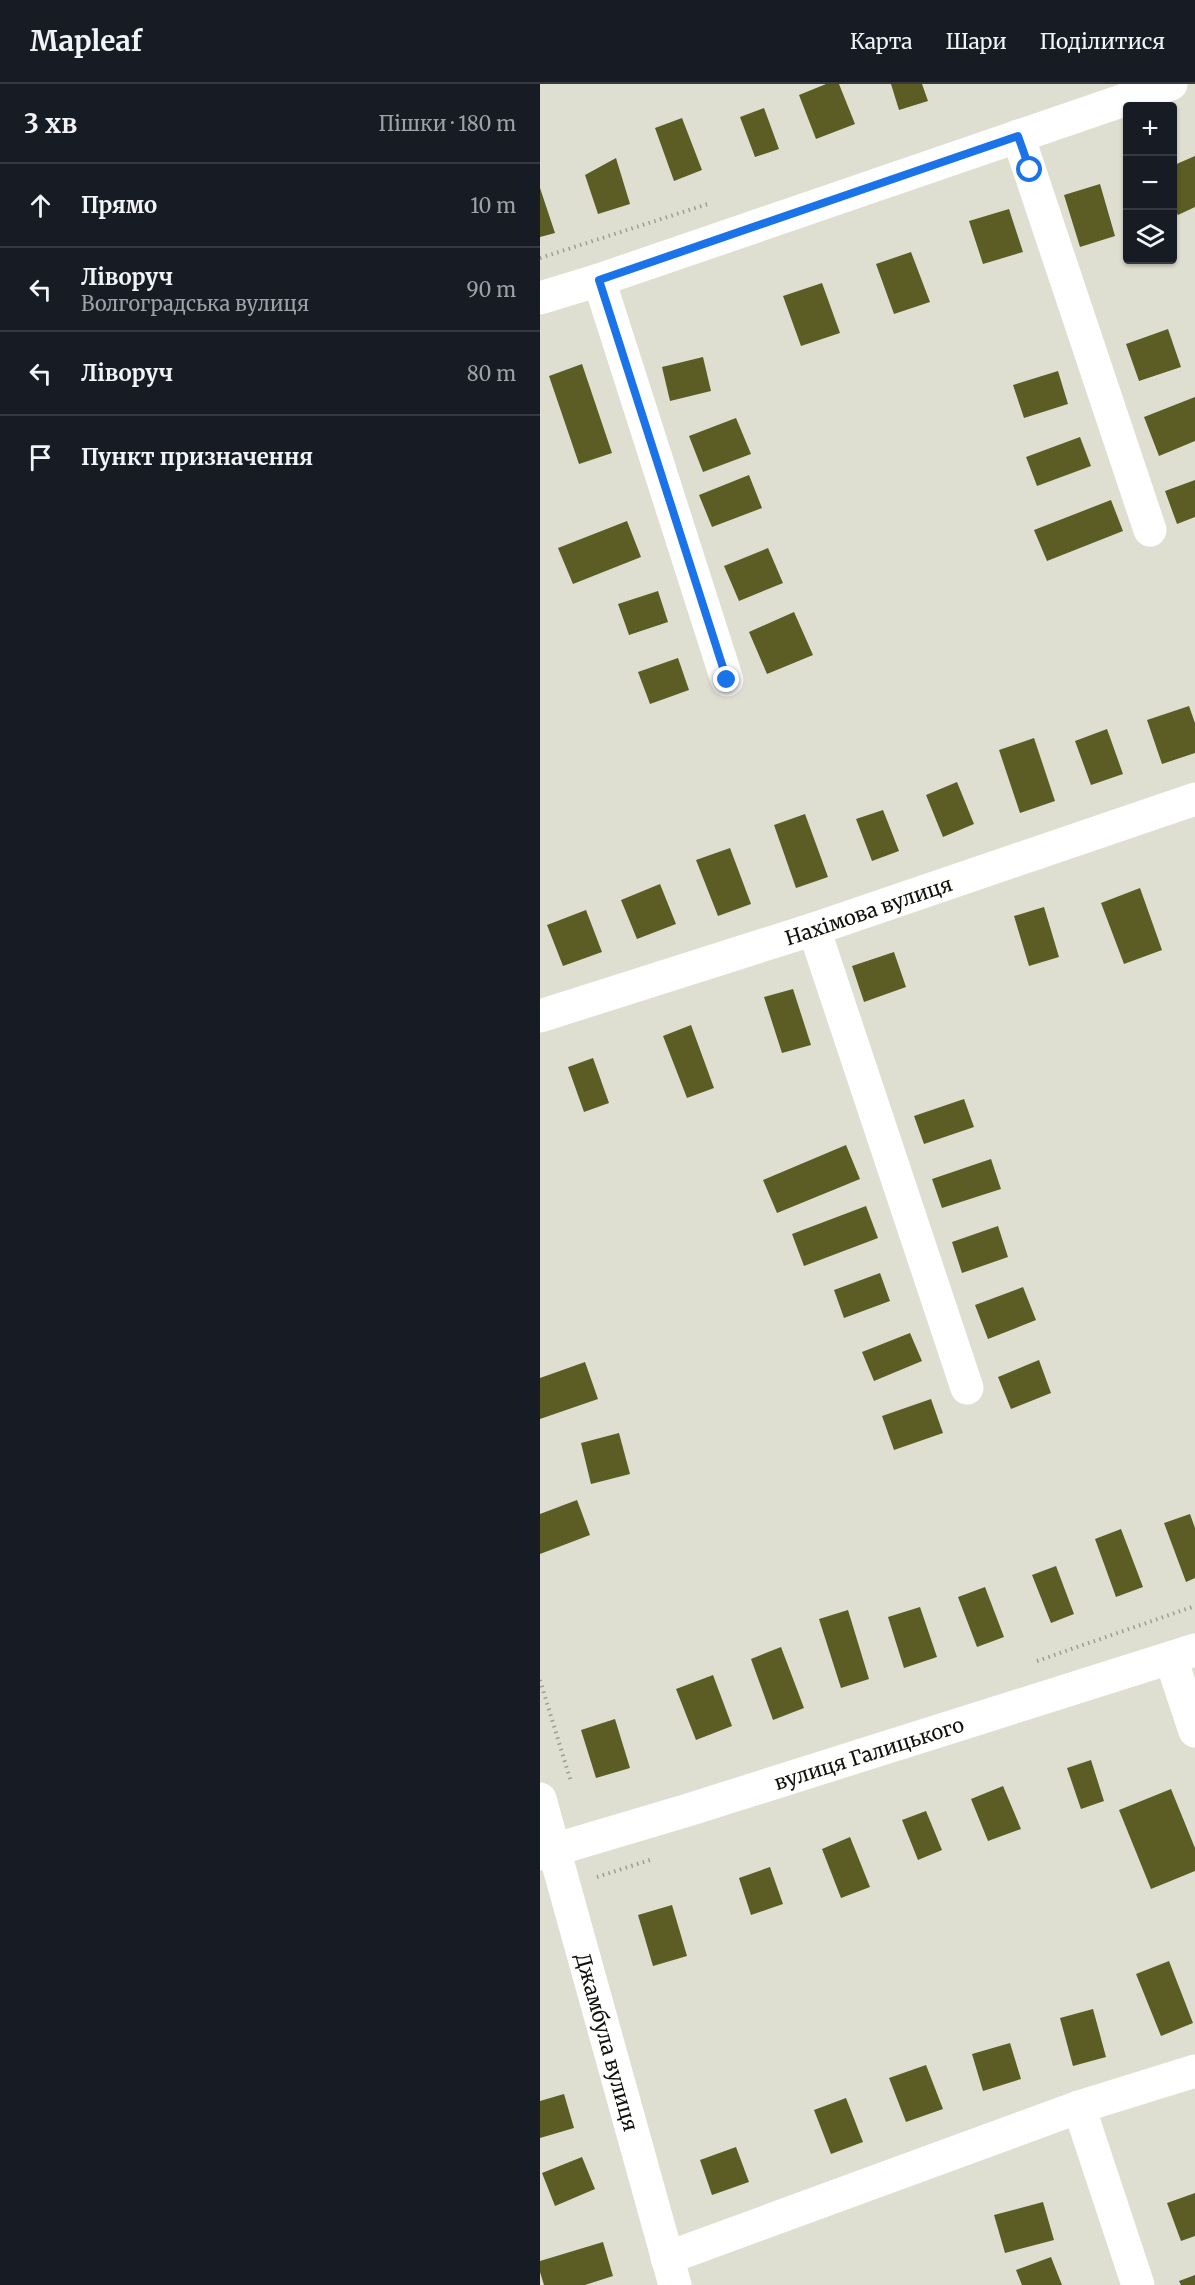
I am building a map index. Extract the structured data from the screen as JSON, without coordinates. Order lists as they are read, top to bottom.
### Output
{
  "streets": {
    "street": ["Нахімова вулиця", "вулиця Галицького", "Джамбула вулиця"]
  },
  "crossings": [
    ["вулиця Галицького", "Джамбула вулиця"]
  ],
  "page": {
    "header": "Mapleaf",
    "nav": ["Карта", "Шари", "Поділитися"],
    "heading": ["3 хв", "Пішки · 180 m"],
    "map_buttons": ["+", "−"],
    "list": [
      ["Прямо", "10 m"],
      ["Ліворуч", "Волгоградська вулиця", "90 m"],
      ["Ліворуч", "80 m"],
      "Пункт призначення"
    ]
  }
}
